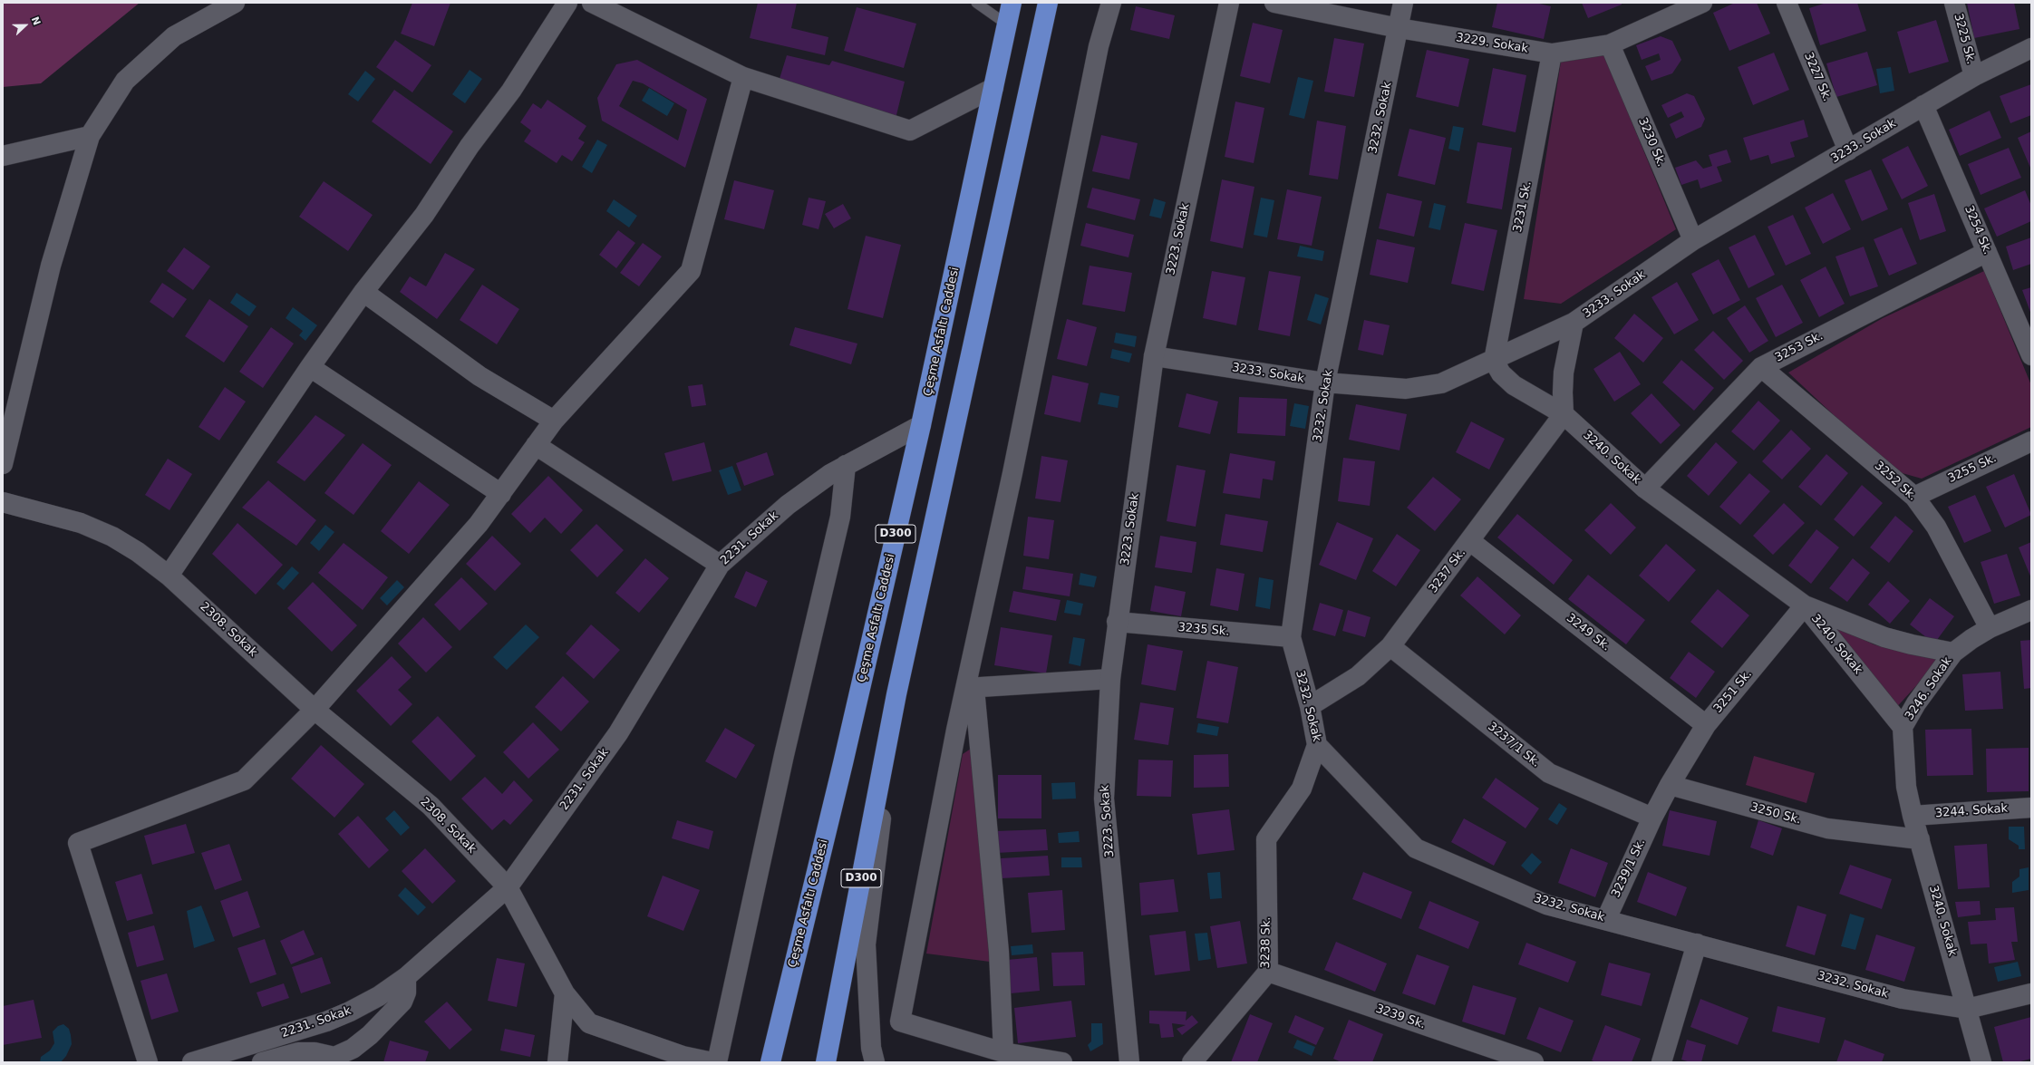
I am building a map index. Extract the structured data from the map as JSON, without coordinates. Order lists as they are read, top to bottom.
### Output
{
  "streets": {
    "highway": ["Çeşme Asfaltı Caddesi", "D300"],
    "street": [
      "3225 Sk.",
      "3229. Sokak",
      "3227 Sk.",
      "3232. Sokak",
      "3233. Sokak",
      "3230 Sk.",
      "3231 Sk.",
      "3254 Sk.",
      "3223. Sokak",
      "3253 Sk.",
      "3240. Sokak",
      "3255 Sk.",
      "3252 Sk.",
      "2231. Sokak",
      "3237 Sk.",
      "2308. Sokak",
      "3235 Sk.",
      "3249 Sk.",
      "3246. Sokak",
      "3251 Sk.",
      "3237/1 Sk.",
      "3244. Sokak",
      "3250 Sk.",
      "3239/1 Sk.",
      "3238 Sk.",
      "3239 Sk."
    ]
  },
  "crossings": [
    ["3225 Sk.", "3233. Sokak"],
    ["3229. Sokak", "3232. Sokak"],
    ["3229. Sokak", "3230 Sk."],
    ["3229. Sokak", "3231 Sk."],
    ["3227 Sk.", "3233. Sokak"],
    ["3232. Sokak", "3233. Sokak"],
    ["3232. Sokak", "3240. Sokak"],
    ["3232. Sokak", "3237 Sk."],
    ["3232. Sokak", "3235 Sk."],
    ["3232. Sokak", "3239/1 Sk."],
    ["3232. Sokak", "3238 Sk."],
    ["3233. Sokak", "3230 Sk."],
    ["3233. Sokak", "3231 Sk."],
    ["3233. Sokak", "3254 Sk."],
    ["3233. Sokak", "3223. Sokak"],
    ["3233. Sokak", "3240. Sokak"],
    ["3231 Sk.", "3240. Sokak"],
    ["3254 Sk.", "3253 Sk."],
    ["3223. Sokak", "3235 Sk."],
    ["Çeşme Asfaltı Caddesi", "2231. Sokak"],
    ["3253 Sk.", "3240. Sokak"],
    ["3253 Sk.", "3252 Sk."],
    ["3240. Sokak", "3237 Sk."],
    ["3240. Sokak", "3246. Sokak"],
    ["3240. Sokak", "3251 Sk."],
    ["3240. Sokak", "3244. Sokak"],
    ["3240. Sokak", "3250 Sk."],
    ["3255 Sk.", "3252 Sk."],
    ["3252 Sk.", "3246. Sokak"],
    ["2231. Sokak", "2308. Sokak"],
    ["3237 Sk.", "3249 Sk."],
    ["3237 Sk.", "3237/1 Sk."],
    ["3249 Sk.", "3251 Sk."],
    ["3251 Sk.", "3250 Sk."],
    ["3237/1 Sk.", "3239/1 Sk."],
    ["3238 Sk.", "3239 Sk."]
  ],
  "north": "right"
}
